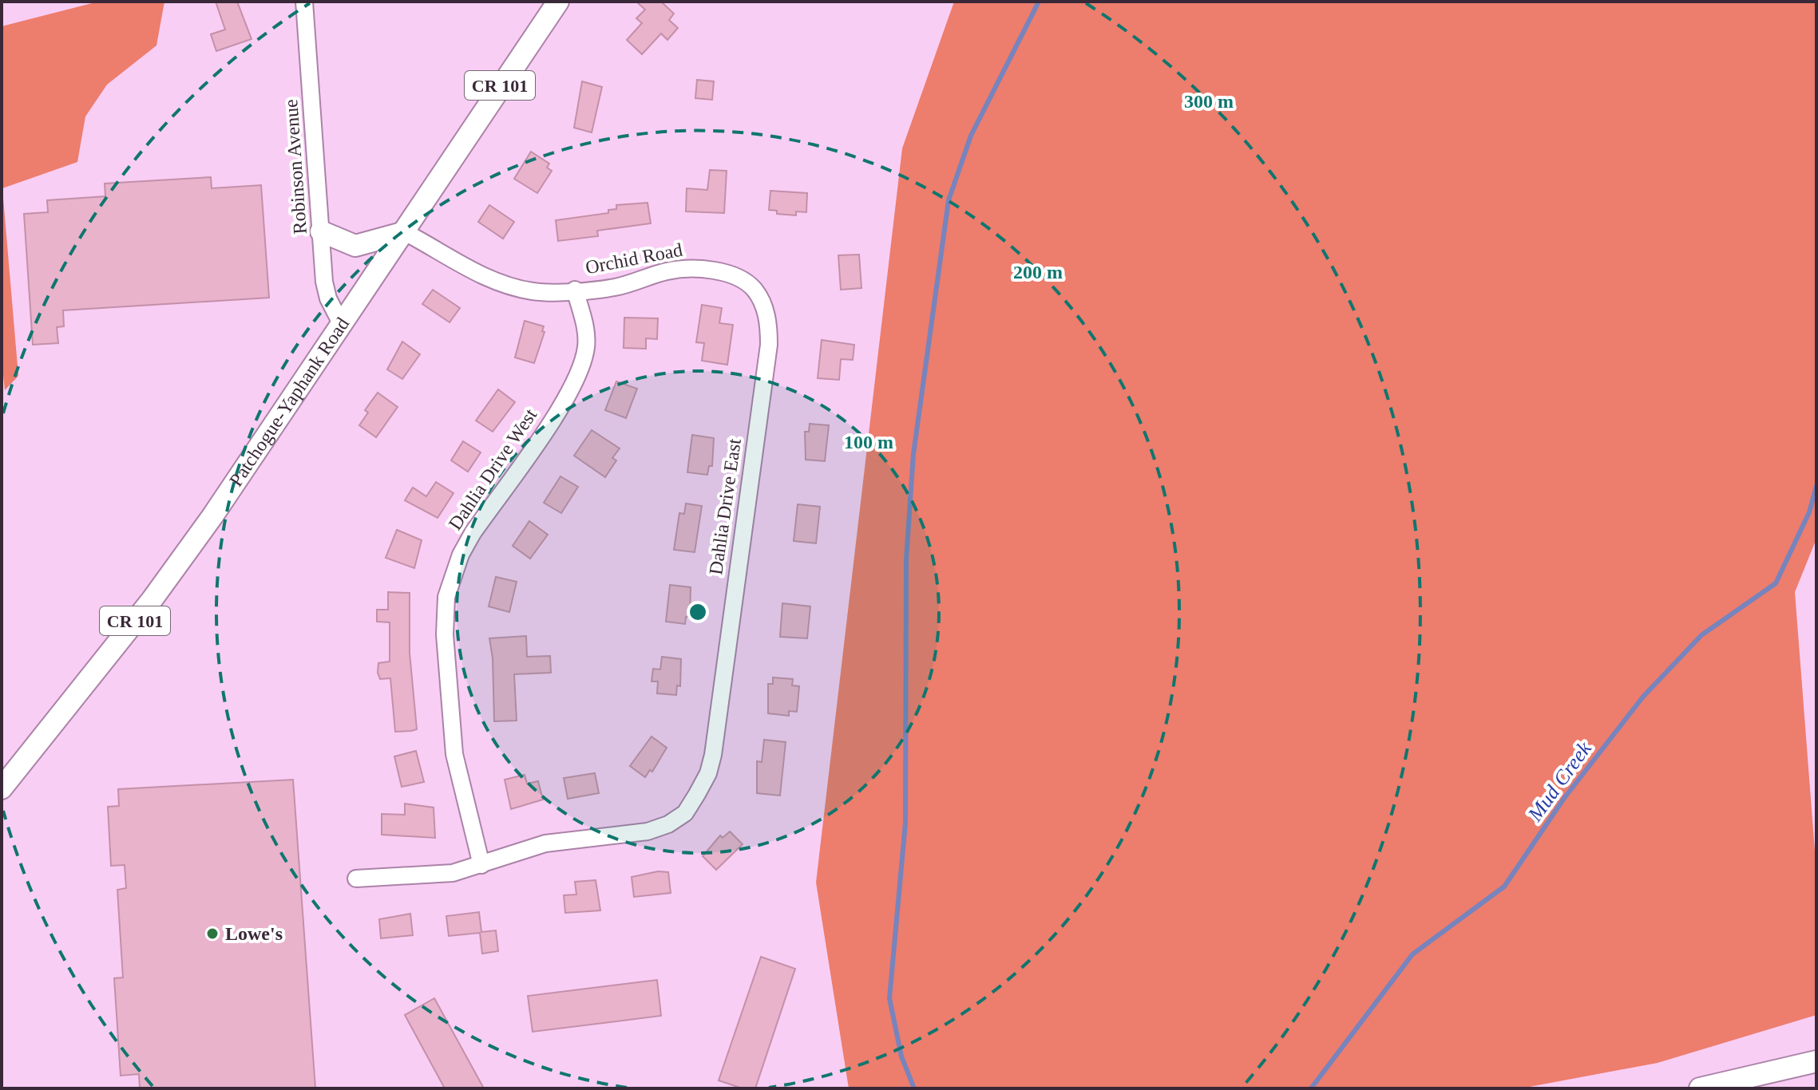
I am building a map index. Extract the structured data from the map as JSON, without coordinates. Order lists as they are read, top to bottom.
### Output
{
  "streets": {
    "main road": ["CR 101", "Patchogue-Yaphank Road"],
    "street": [
      "Robinson Avenue",
      "Orchid Road",
      "Dahlia Drive West",
      "Dahlia Drive East"
    ]
  },
  "crossings": [
    ["Robinson Avenue", "Patchogue-Yaphank Road"],
    ["Orchid Road", "Patchogue-Yaphank Road"],
    ["Orchid Road", "Dahlia Drive West"],
    ["Orchid Road", "Dahlia Drive East"],
    ["Dahlia Drive West", "Dahlia Drive East"]
  ],
  "water": ["Mud Creek"],
  "places": ["Lowe's"],
  "rings": ["300 m", "200 m", "100 m"]
}
